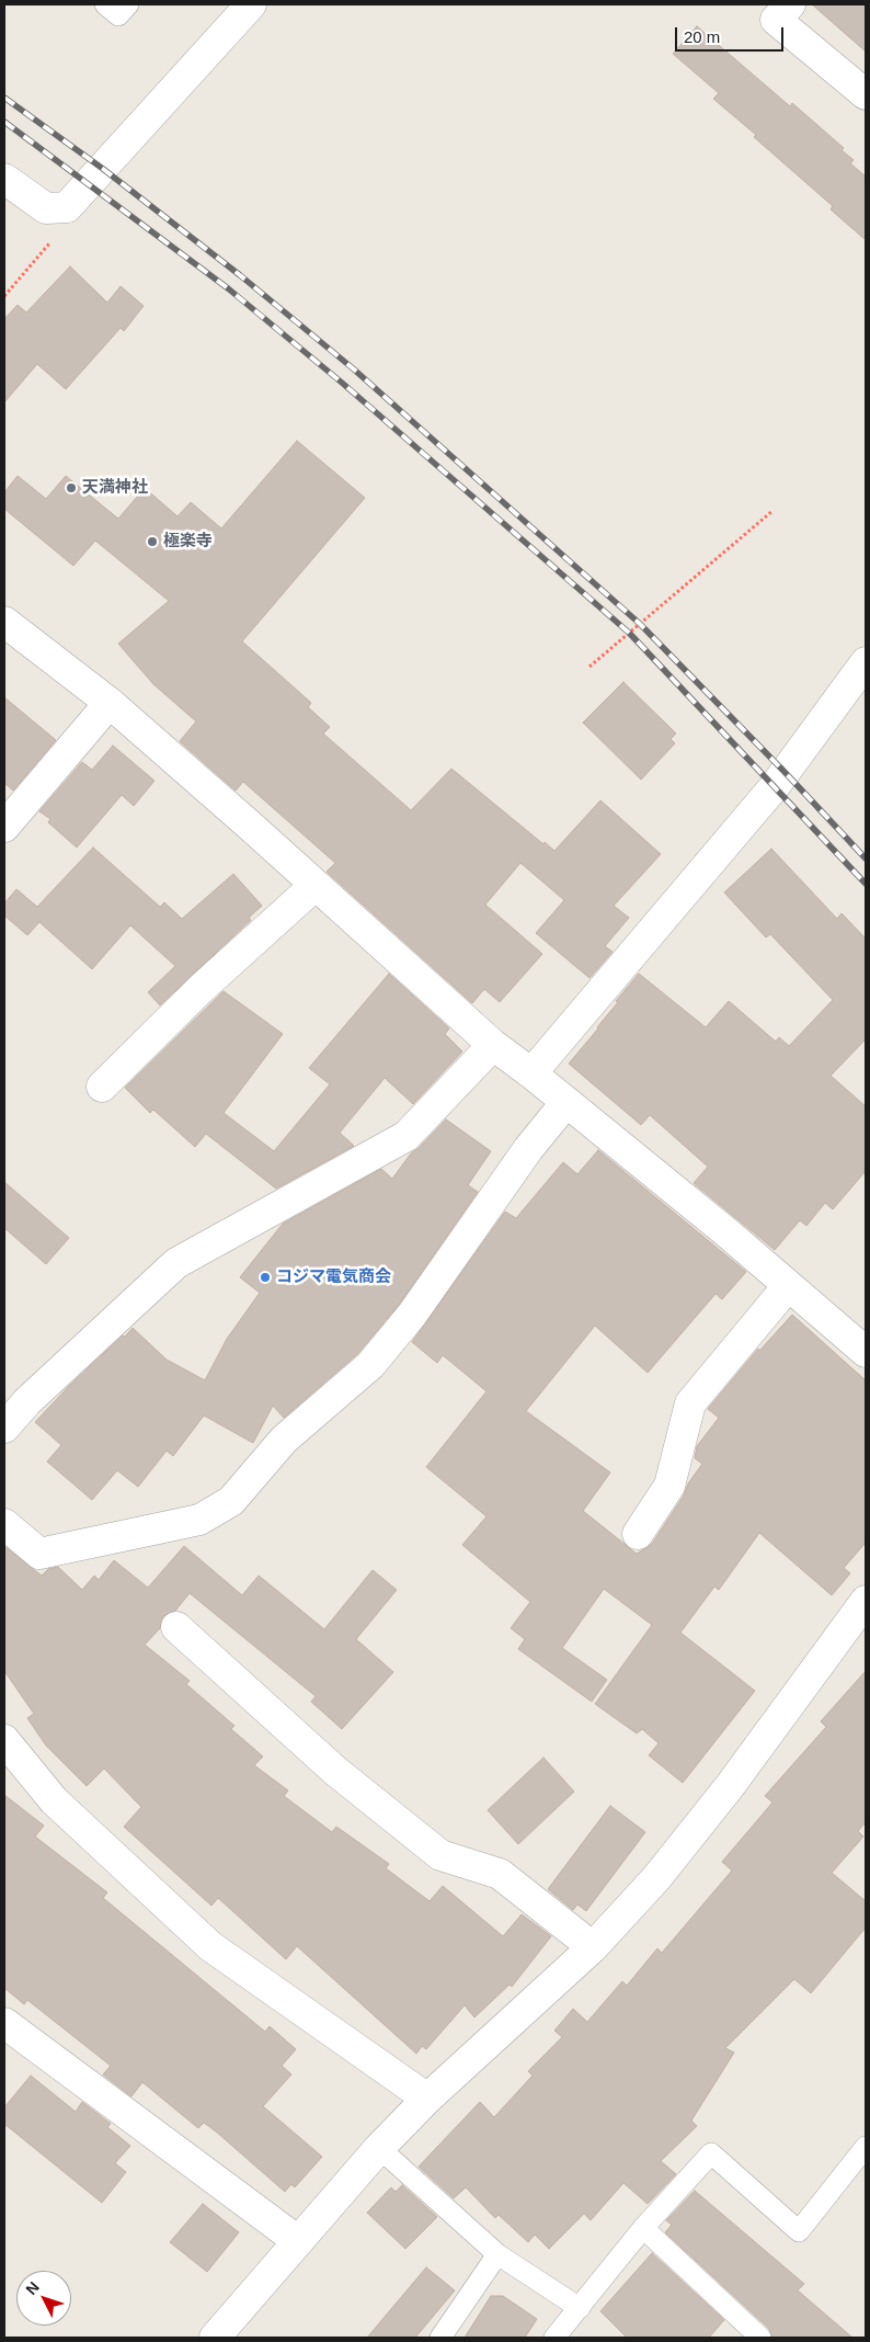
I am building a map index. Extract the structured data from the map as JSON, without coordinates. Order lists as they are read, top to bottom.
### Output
{
  "places": ["天満神社", "極楽寺", "コジマ電気商会"],
  "scale_bar": "20 m",
  "north": "top left"
}
